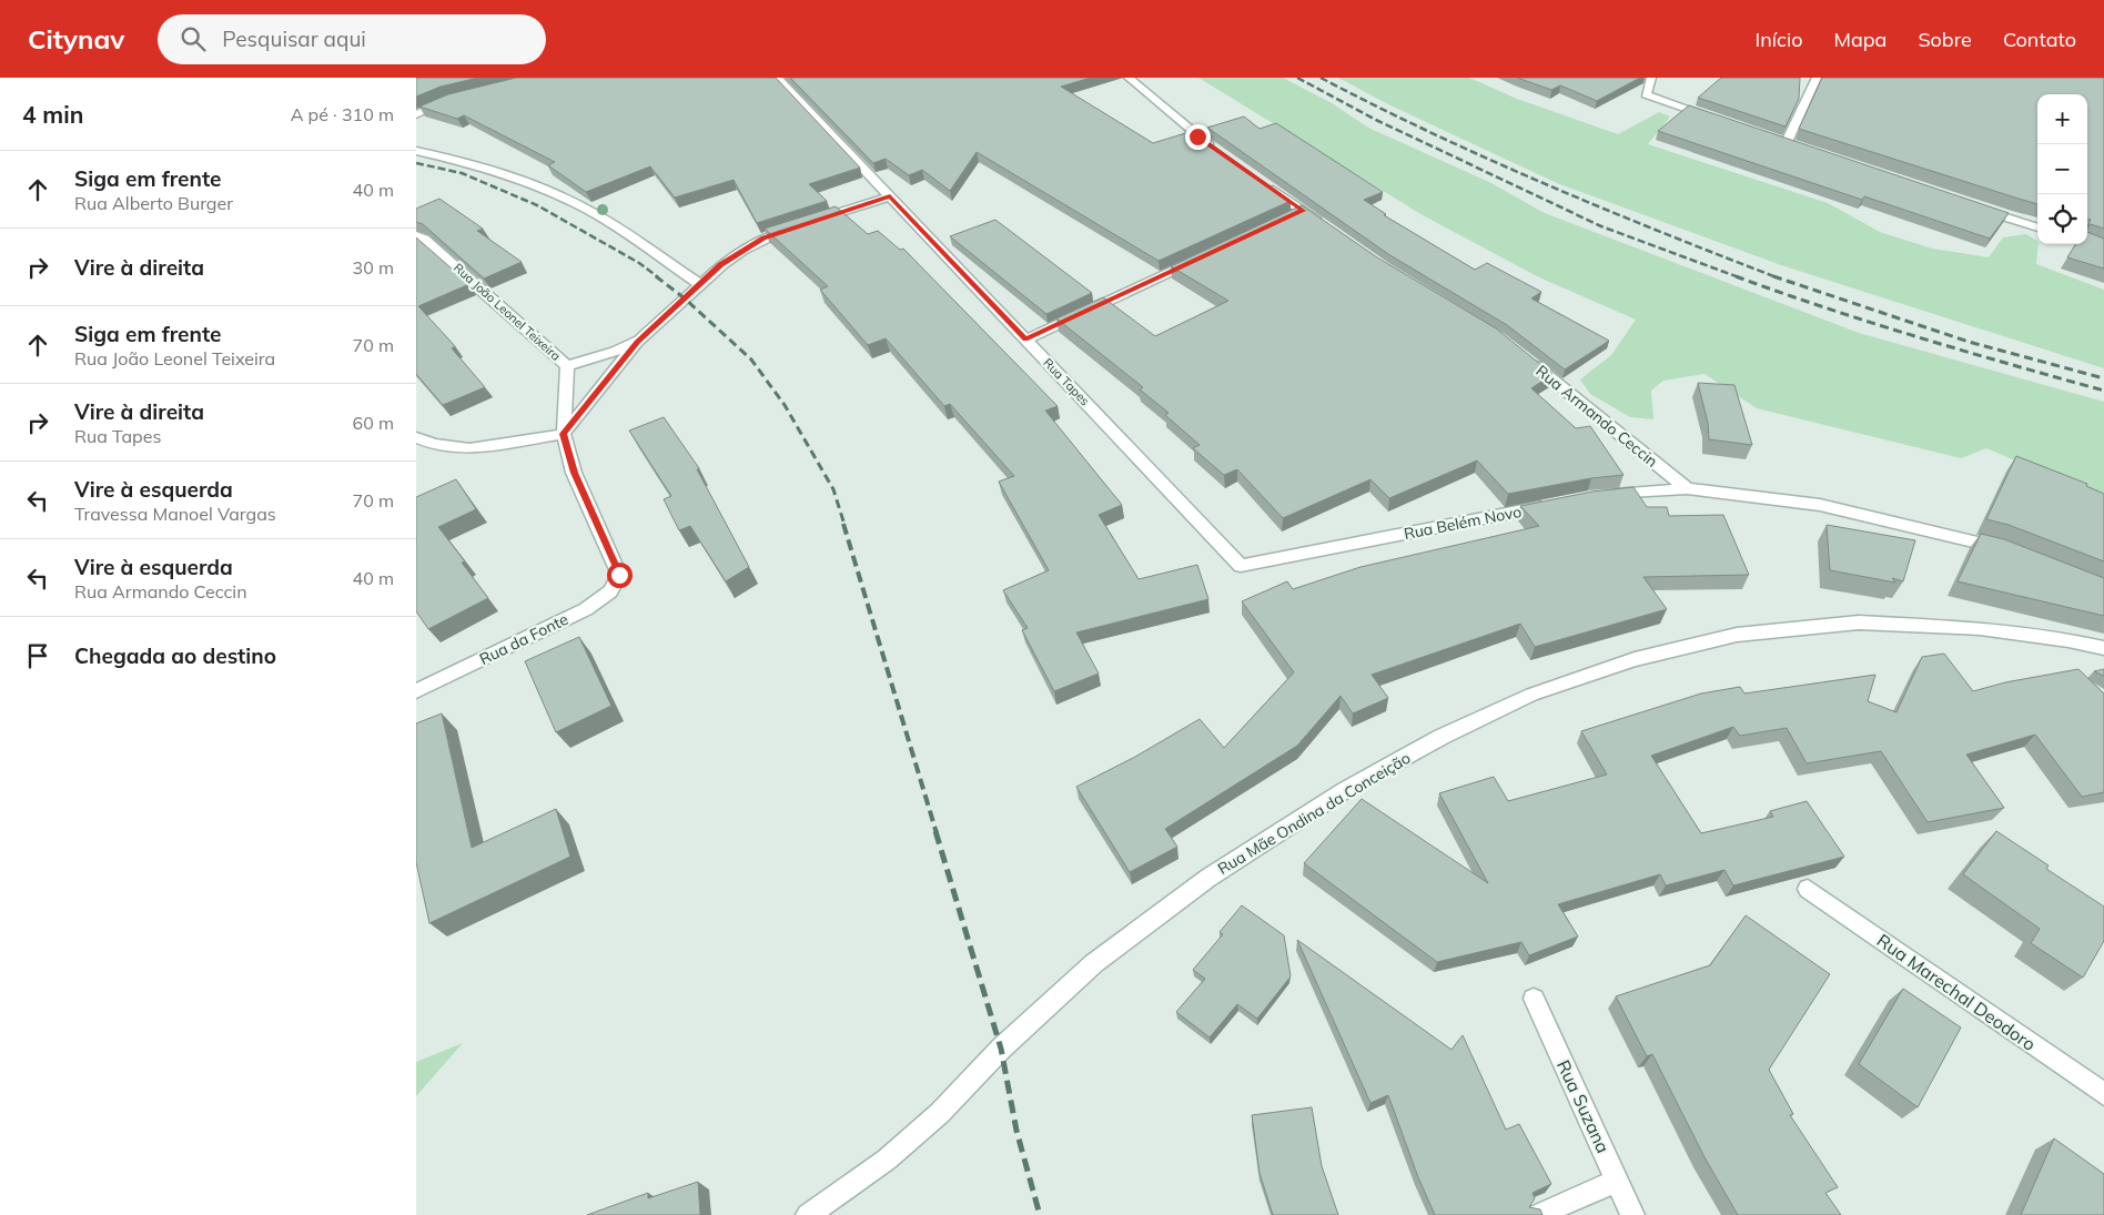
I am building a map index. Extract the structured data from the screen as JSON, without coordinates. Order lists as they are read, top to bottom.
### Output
{
  "streets": {
    "street": [
      "Rua João Leonel Teixeira",
      "Rua Tapes",
      "Rua Armando Ceccin",
      "Rua Belém Novo",
      "Rua da Fonte",
      "Rua Mãe Ondina da Conceição",
      "Rua Marechal Deodoro",
      "Rua Suzana"
    ]
  },
  "crossings": [
    ["Rua João Leonel Teixeira", "Rua Tapes"],
    ["Rua Tapes", "Rua Belém Novo"]
  ],
  "page": {
    "header": "Citynav",
    "search": "Pesquisar aqui",
    "nav": [
      "Início",
      "Mapa",
      "Sobre",
      "Contato"
    ],
    "heading": ["4 min", "A pé · 310 m"],
    "map_buttons": ["+", "−"],
    "list": [
      ["Siga em frente", "Rua Alberto Burger", "40 m"],
      ["Vire à direita", "30 m"],
      ["Siga em frente", "Rua João Leonel Teixeira", "70 m"],
      ["Vire à direita", "Rua Tapes", "60 m"],
      ["Vire à esquerda", "Travessa Manoel Vargas", "70 m"],
      ["Vire à esquerda", "Rua Armando Ceccin", "40 m"],
      "Chegada ao destino"
    ]
  }
}
